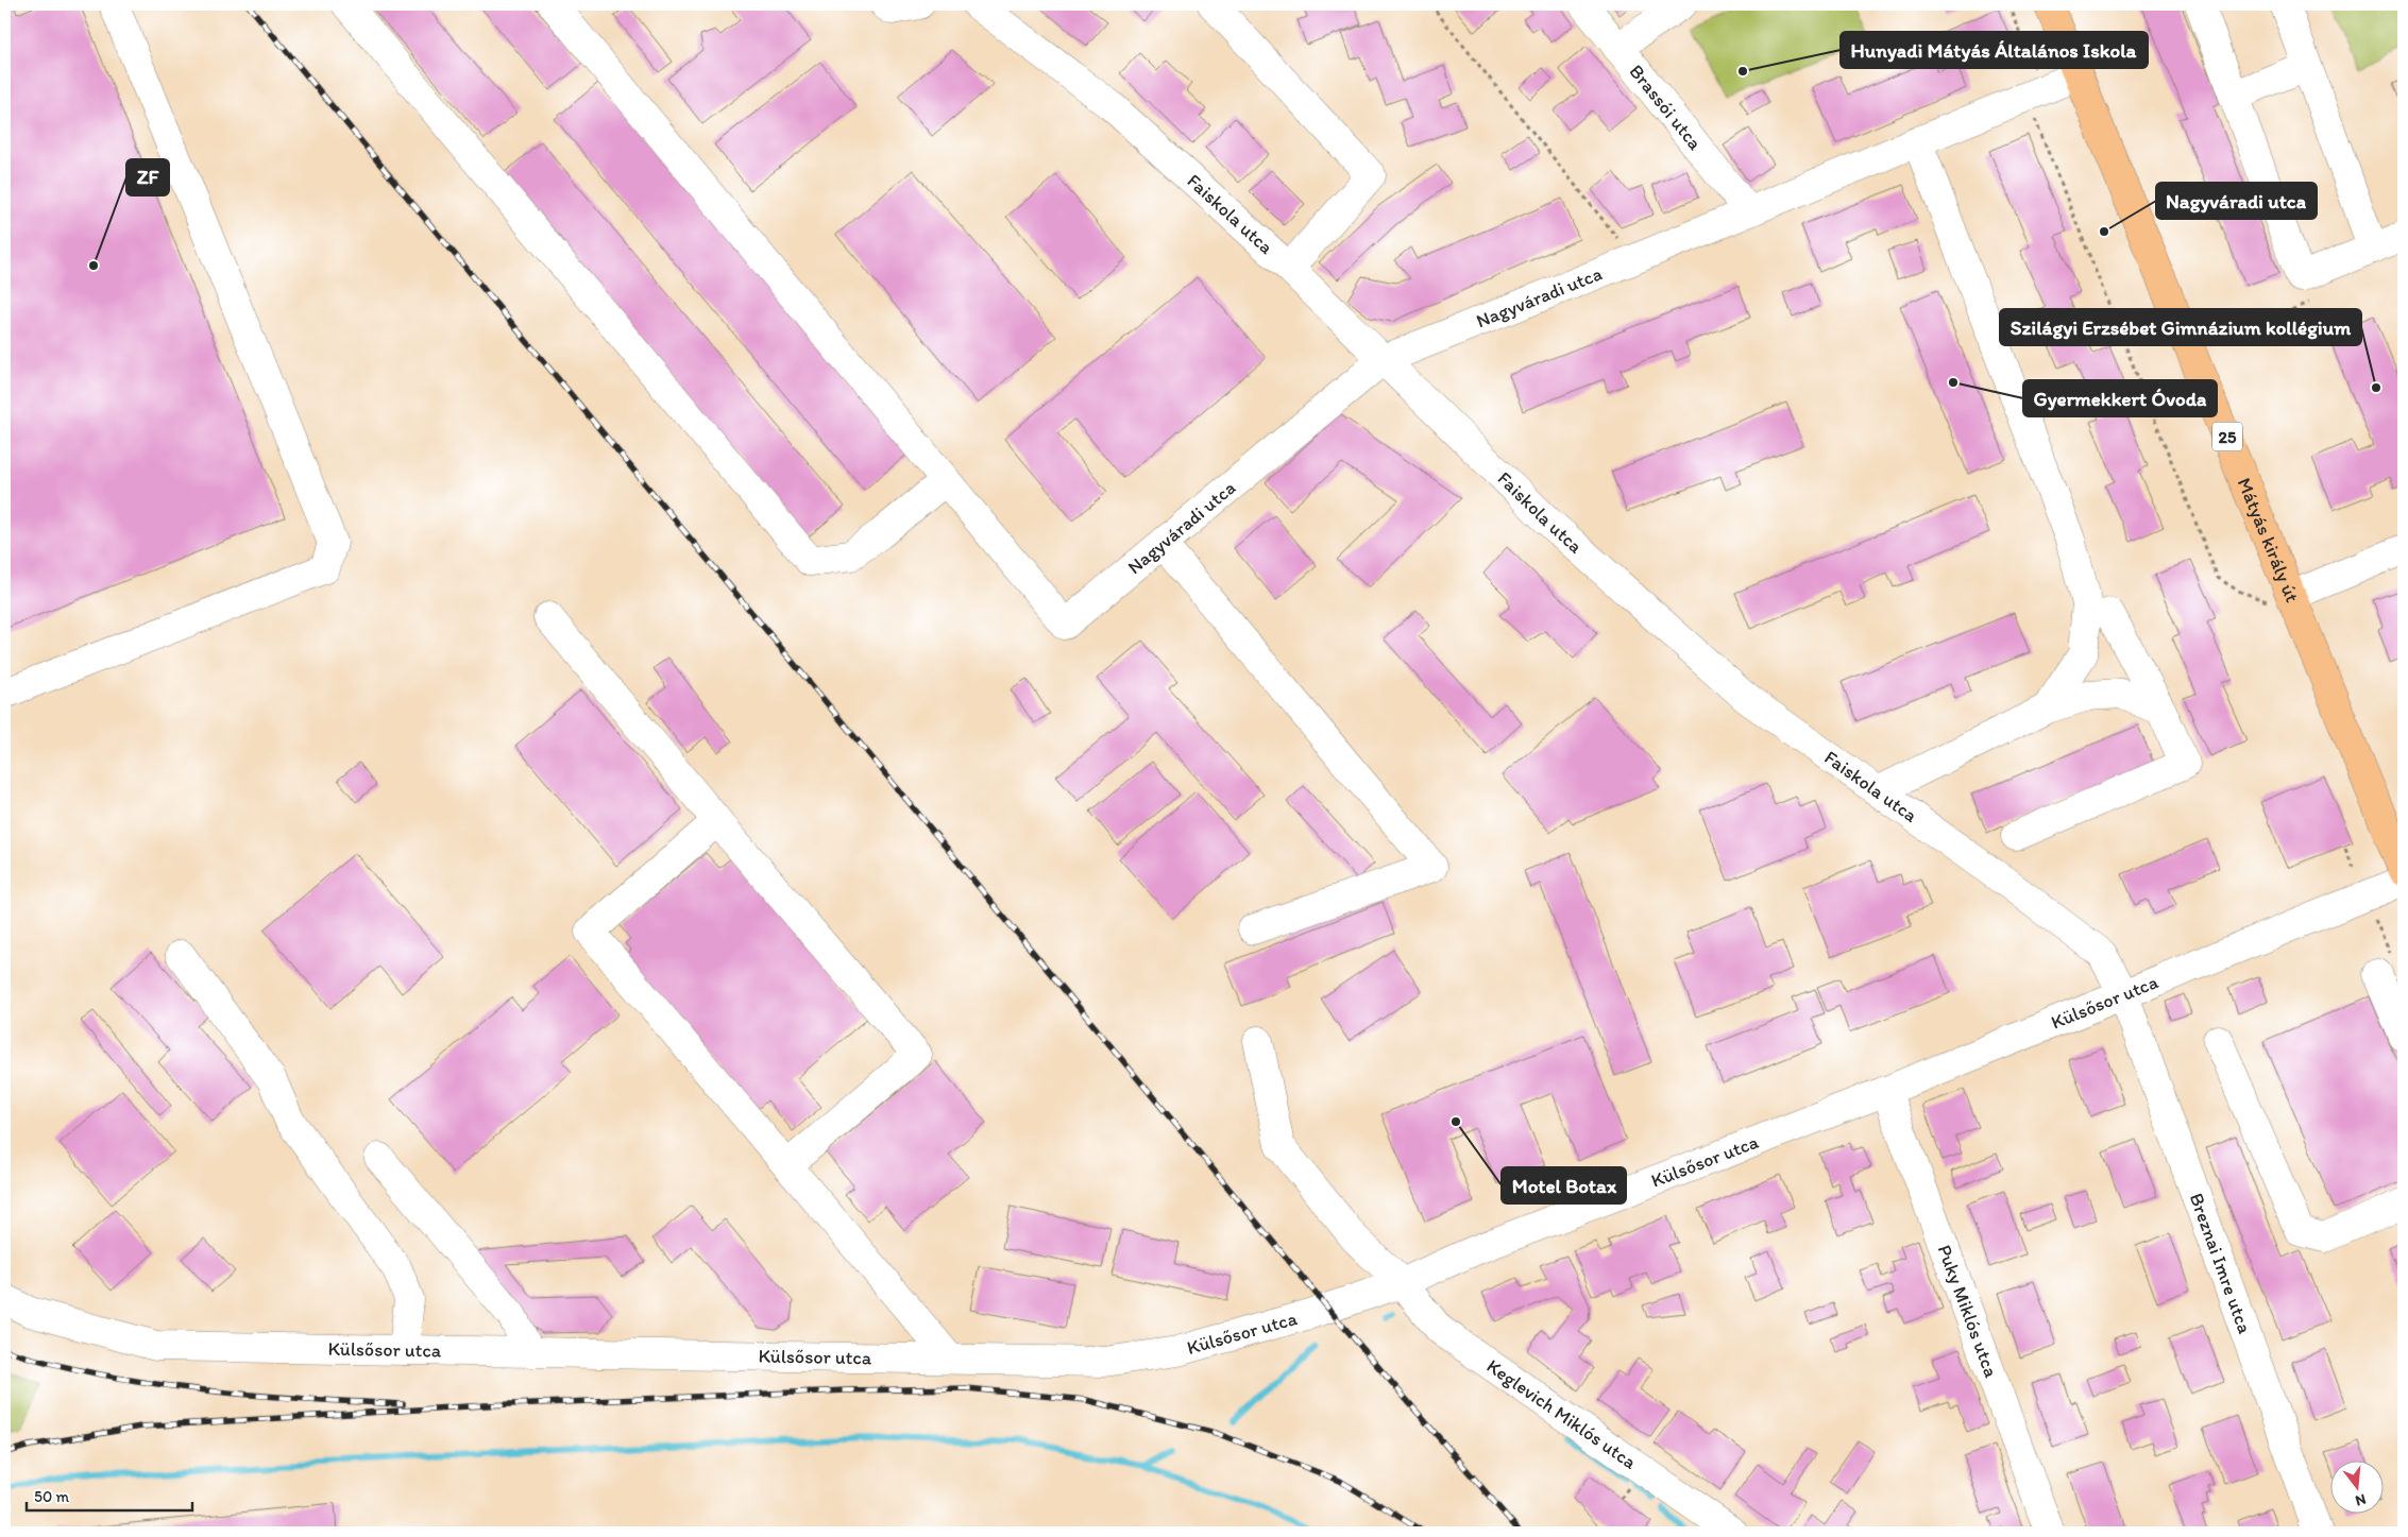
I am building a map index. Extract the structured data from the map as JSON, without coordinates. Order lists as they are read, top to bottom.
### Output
{
  "streets": {
    "main road": ["25", "Mátyás király út"],
    "street": [
      "Brassói utca",
      "Faiskola utca",
      "Nagyváradi utca",
      "Külsősor utca",
      "Breznai Imre utca",
      "Puky Miklós utca",
      "Keglevich Miklós utca"
    ]
  },
  "crossings": [
    ["Brassói utca", "Nagyváradi utca"],
    ["Faiskola utca", "Nagyváradi utca"],
    ["Faiskola utca", "Külsősor utca"],
    ["Faiskola utca", "Breznai Imre utca"],
    ["Nagyváradi utca", "Mátyás király út"],
    ["Külsősor utca", "Breznai Imre utca"],
    ["Külsősor utca", "Puky Miklós utca"],
    ["Külsősor utca", "Keglevich Miklós utca"]
  ],
  "places": [
    "Hunyadi Mátyás Általános Iskola",
    "Nagyváradi utca",
    "ZF",
    "Gyermekkert Óvoda",
    "Szilágyi Erzsébet Gimnázium kollégium",
    "Motel Botax"
  ],
  "scale_bar": "50 m",
  "north": "bottom"
}
